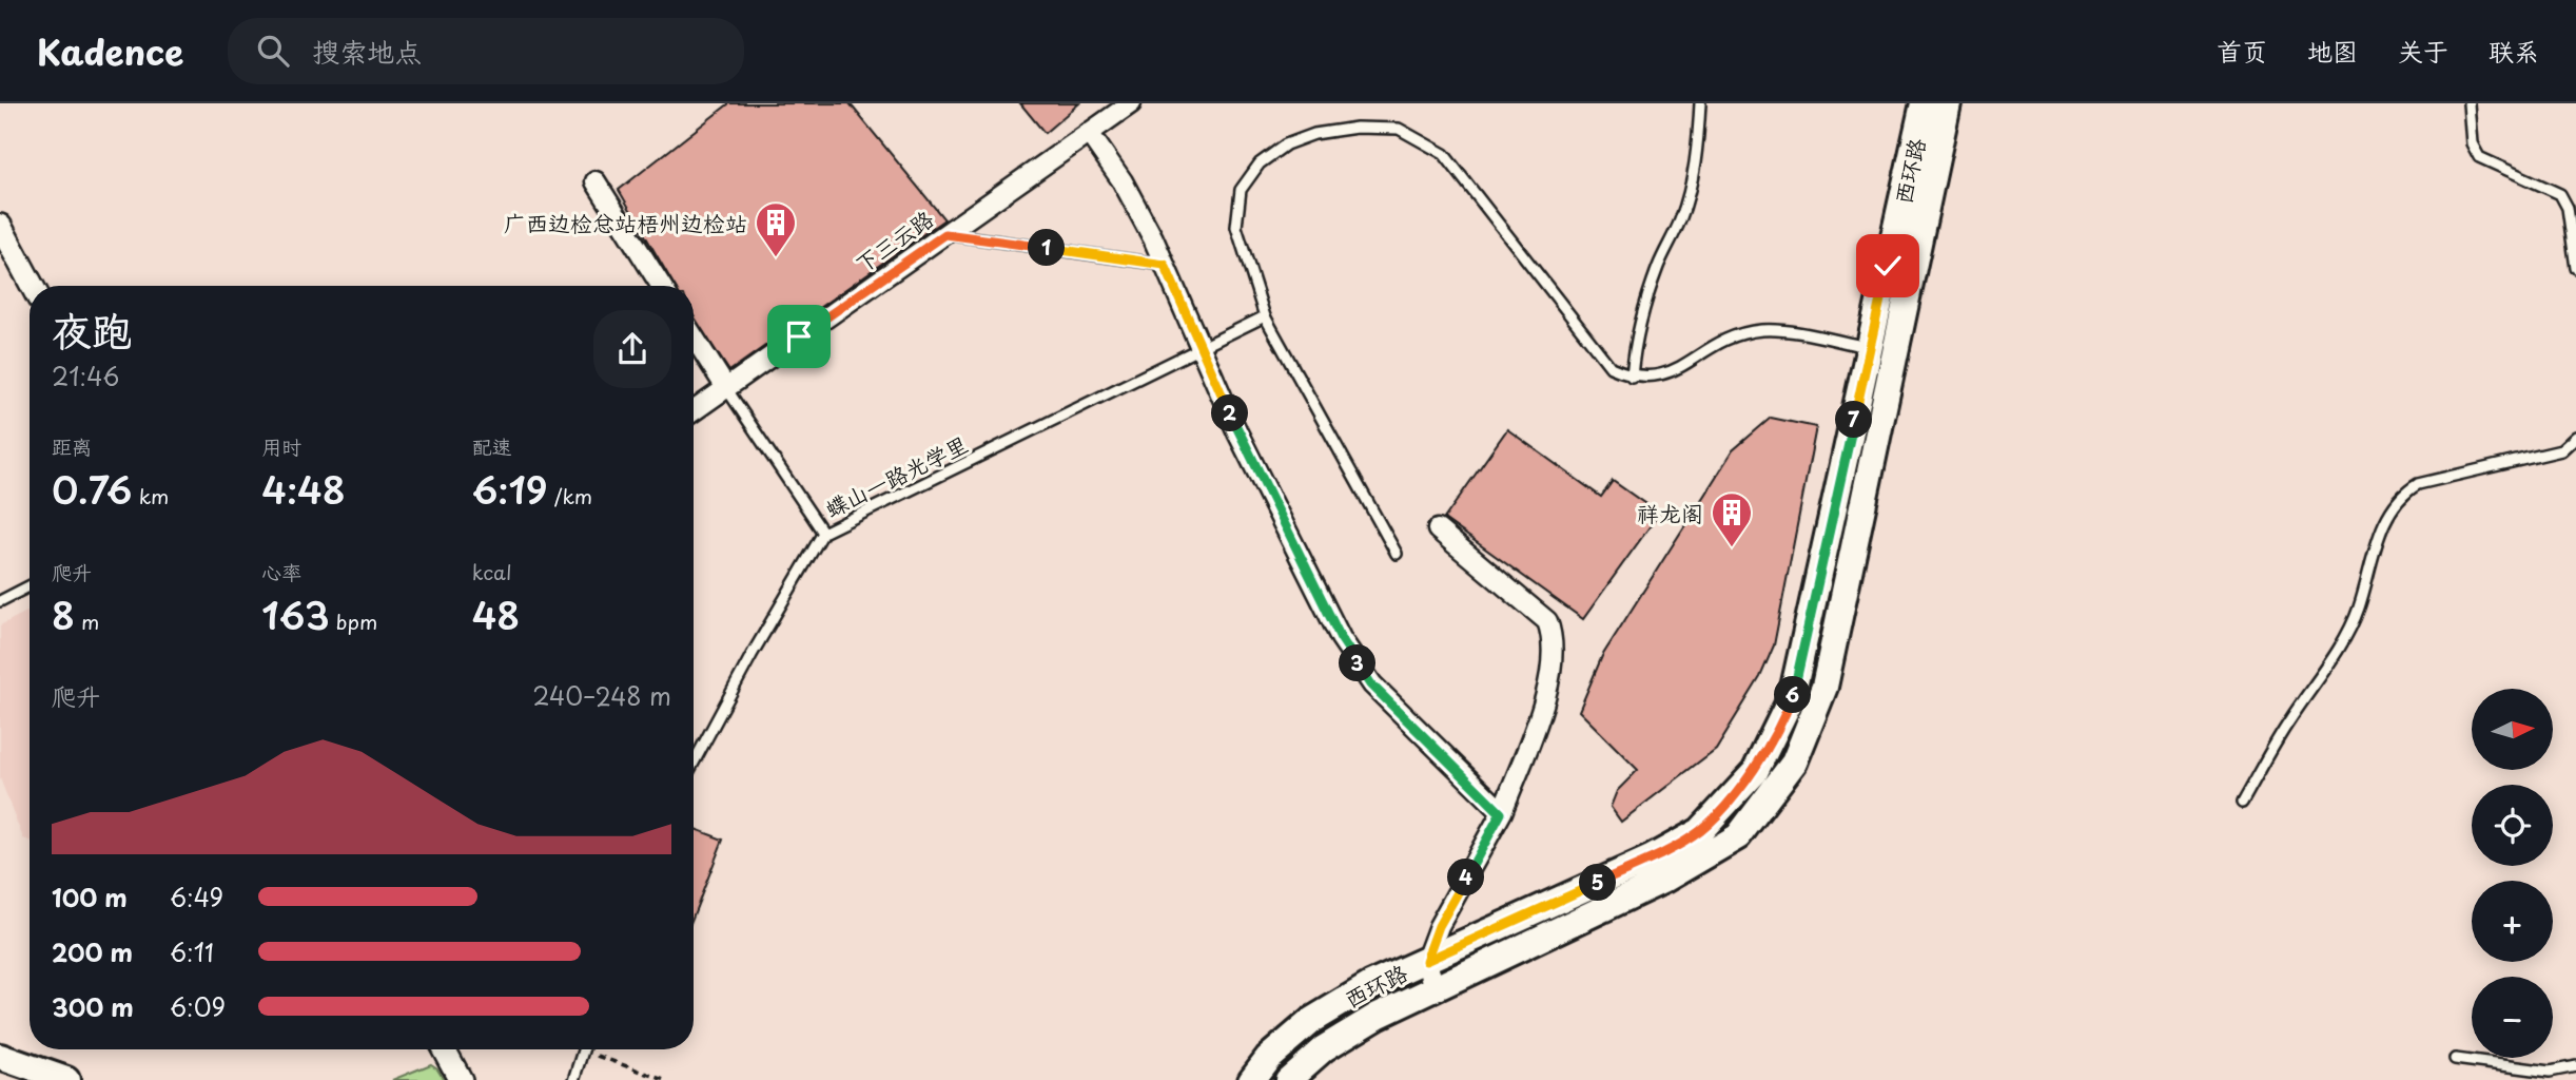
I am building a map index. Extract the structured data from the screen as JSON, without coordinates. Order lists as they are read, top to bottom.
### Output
{
  "streets": {
    "main road": ["西环路"],
    "street": ["下三云路"],
    "lane": ["蝶山一路光学里"]
  },
  "places": {
    "building": ["广西边检总站梧州边检站", "祥龙阁"]
  },
  "north": "right",
  "page": {
    "header": "Kadence",
    "search": "搜索地点",
    "nav": [
      "首页",
      "地图",
      "关于",
      "联系"
    ],
    "pins": [
      "1",
      "2",
      "7",
      "3",
      "6",
      "4",
      "5"
    ],
    "heading": ["夜跑", "21:46"],
    "stats": [
      ["距离", "0.76 km"],
      ["用时", "4:48"],
      ["配速", "6:19 /km"],
      ["爬升", "8 m"],
      ["心率", "163 bpm"],
      ["kcal", "48"]
    ],
    "chart": ["爬升", "240–248 m"],
    "map_buttons": ["+", "−"],
    "list": [
      {
        "name": "100 m",
        "note": "6:49"
      },
      {
        "name": "200 m",
        "note": "6:11"
      },
      {
        "name": "300 m",
        "note": "6:09"
      }
    ]
  }
}
